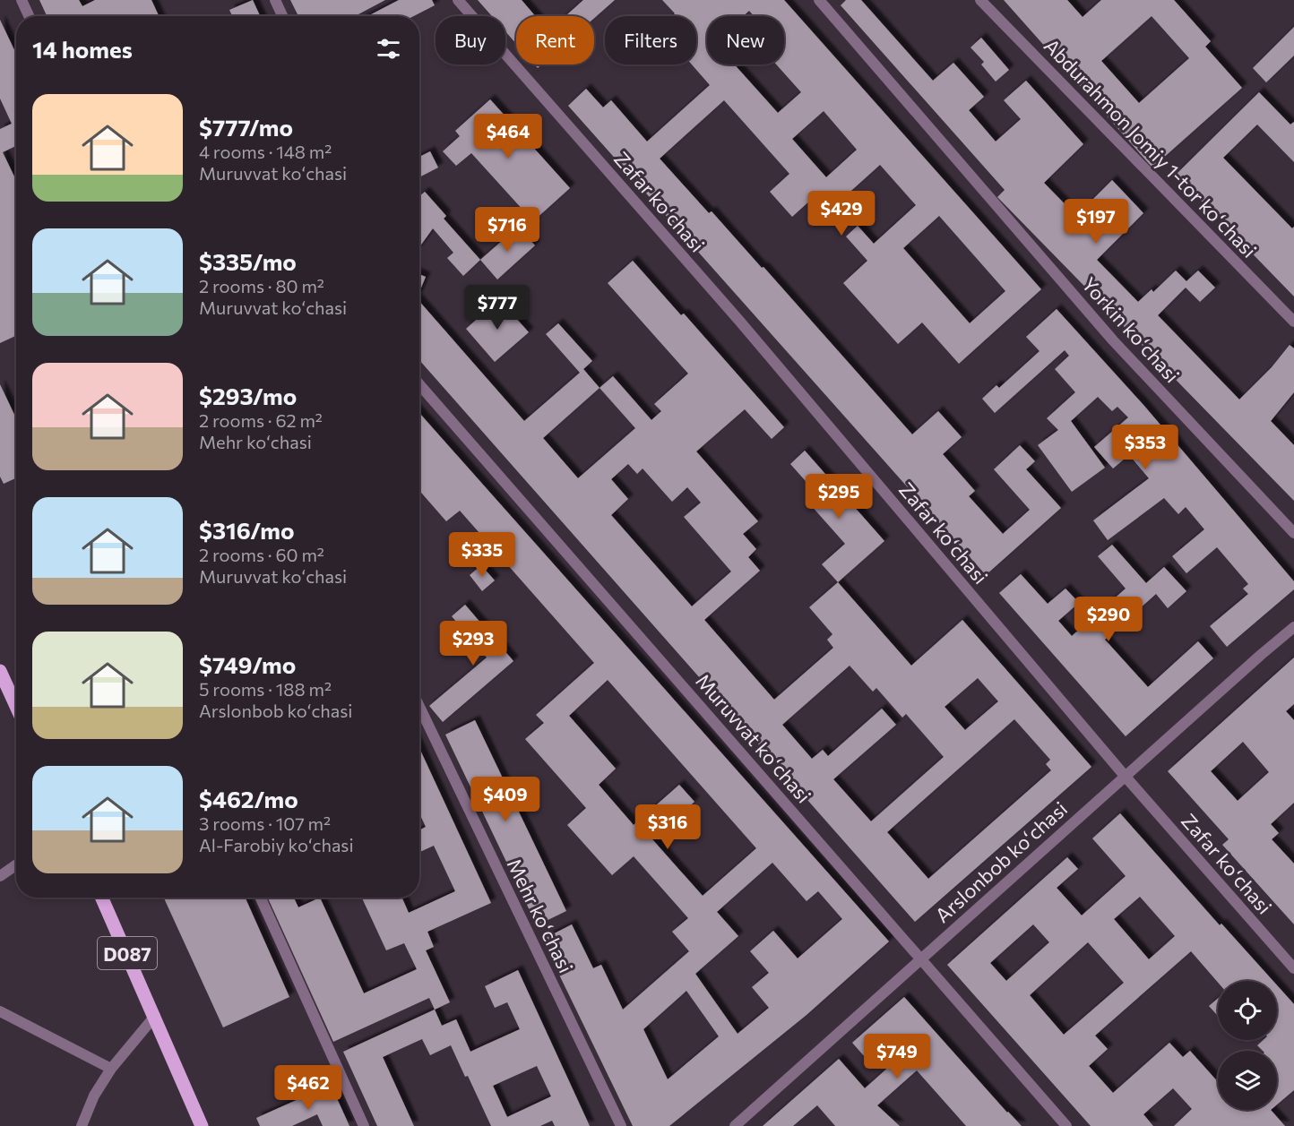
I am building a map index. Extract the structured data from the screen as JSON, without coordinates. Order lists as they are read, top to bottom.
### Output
{
  "streets": {
    "main road": ["D087"],
    "street": [
      "Abdurahmon Jomiy 1-tor koʻchasi",
      "Zafar koʻchasi",
      "Yorkin koʻchasi",
      "Muruvvat koʻchasi",
      "Arslonbob koʻchasi",
      "Mehr koʻchasi"
    ]
  },
  "crossings": [
    ["Zafar koʻchasi", "Arslonbob koʻchasi"],
    ["Muruvvat koʻchasi", "Arslonbob koʻchasi"]
  ],
  "page": {
    "chip": [
      "Buy",
      "Rent",
      "Filters",
      "New"
    ],
    "heading": "14 homes",
    "list": [
      {
        "name": "$777/mo",
        "note": "4 rooms · 148 m² · Muruvvat koʻchasi"
      },
      {
        "name": "$335/mo",
        "note": "2 rooms · 80 m² · Muruvvat koʻchasi"
      },
      {
        "name": "$293/mo",
        "note": "2 rooms · 62 m² · Mehr koʻchasi"
      },
      {
        "name": "$316/mo",
        "note": "2 rooms · 60 m² · Muruvvat koʻchasi"
      },
      {
        "name": "$749/mo",
        "note": "5 rooms · 188 m² · Arslonbob koʻchasi"
      },
      {
        "name": "$462/mo",
        "note": "3 rooms · 107 m² · Al-Farobiy koʻchasi"
      }
    ],
    "price": [
      "$464",
      "$429",
      "$197",
      "$716",
      "$777",
      "$353",
      "$295",
      "$335",
      "$290",
      "$293",
      "$409",
      "$316",
      "$749",
      "$462"
    ]
  }
}
